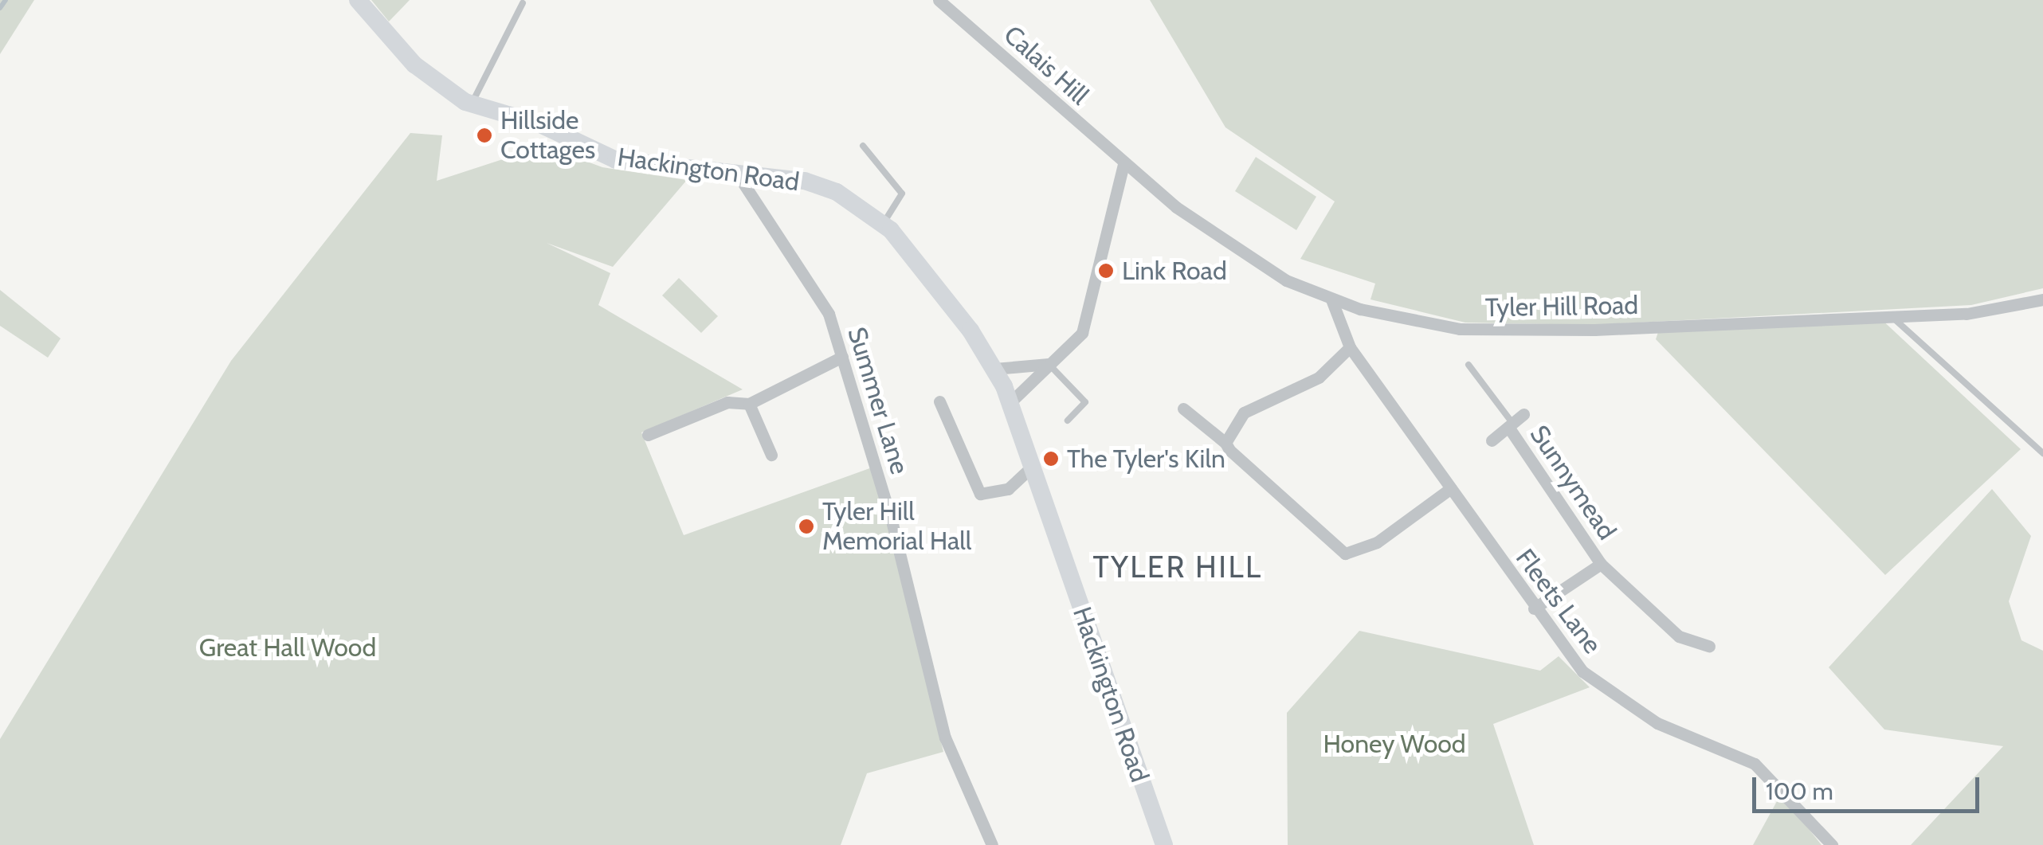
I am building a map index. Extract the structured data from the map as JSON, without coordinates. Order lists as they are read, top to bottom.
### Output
{
  "streets": {
    "street": [
      "Calais Hill",
      "Hackington Road",
      "Tyler Hill Road",
      "Summer Lane",
      "Sunnymead",
      "Fleets Lane"
    ]
  },
  "crossings": [
    ["Calais Hill", "Tyler Hill Road"],
    ["Hackington Road", "Summer Lane"],
    ["Tyler Hill Road", "Fleets Lane"],
    ["Sunnymead", "Fleets Lane"]
  ],
  "districts": ["TYLER HILL"],
  "parks": ["Great Hall Wood", "Honey Wood"],
  "places": [
    "Hillside Cottages",
    "Link Road",
    "The Tyler's Kiln",
    "Tyler Hill Memorial Hall"
  ],
  "scale_bar": "100 m"
}
